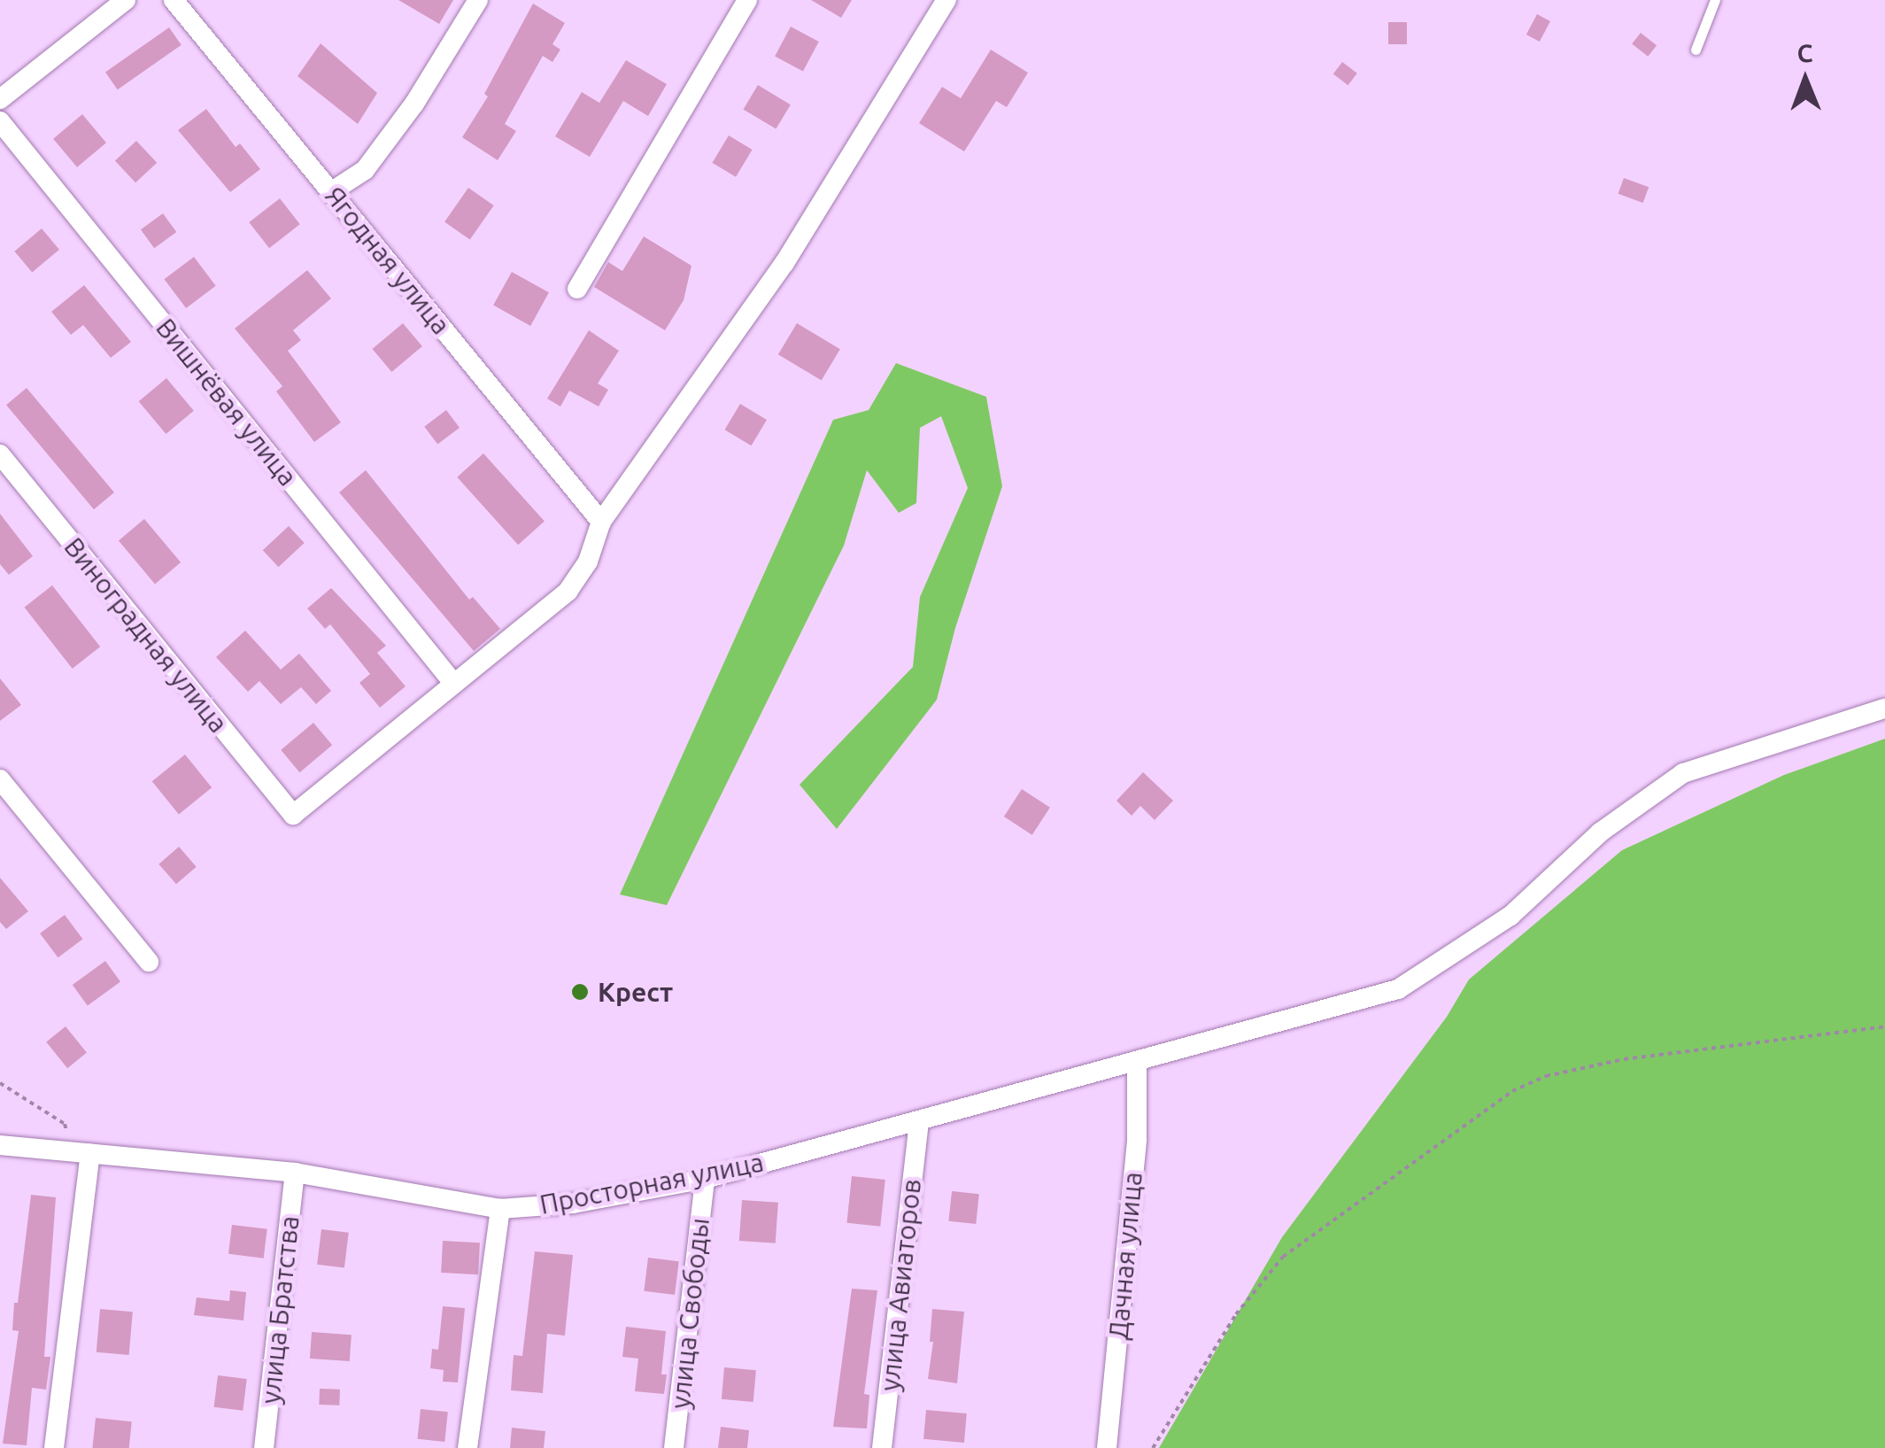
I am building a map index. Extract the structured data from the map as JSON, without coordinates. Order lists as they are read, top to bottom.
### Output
{
  "streets": {
    "street": [
      "Ягодная улица",
      "Вишнёвая улица",
      "Виноградная улица",
      "Просторная улица",
      "Дачная улица",
      "улица Авиаторов",
      "улица Братства",
      "улица Свободы"
    ]
  },
  "crossings": [
    ["Вишнёвая улица", "Виноградная улица"],
    ["Просторная улица", "Дачная улица"],
    ["Просторная улица", "улица Авиаторов"],
    ["Просторная улица", "улица Братства"],
    ["Просторная улица", "улица Свободы"]
  ],
  "places": ["Крест"],
  "north": "top"
}
